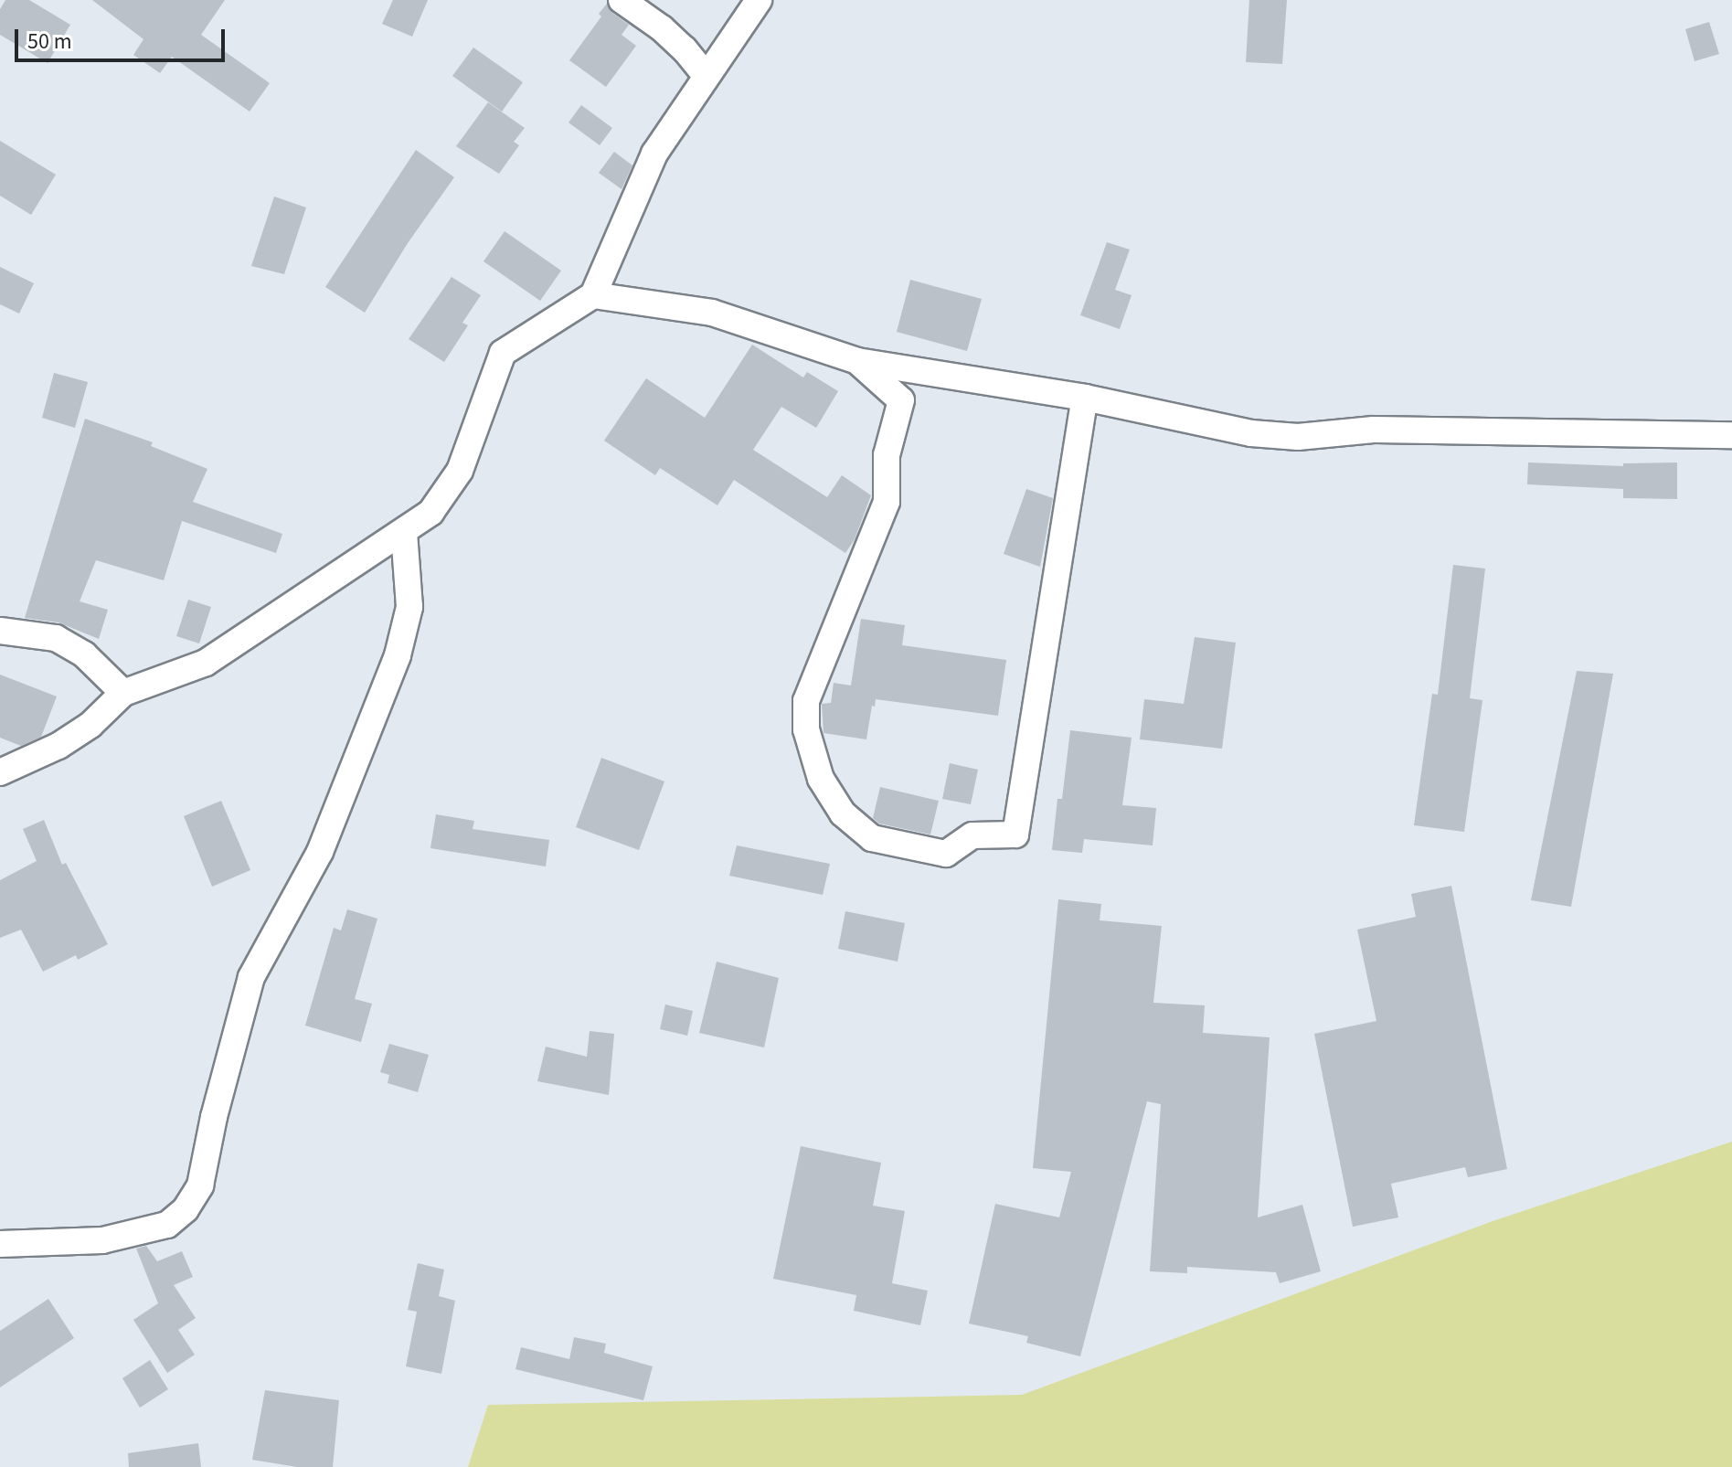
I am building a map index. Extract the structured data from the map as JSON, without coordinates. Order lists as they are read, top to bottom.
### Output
{
  "scale_bar": "50 m"
}
